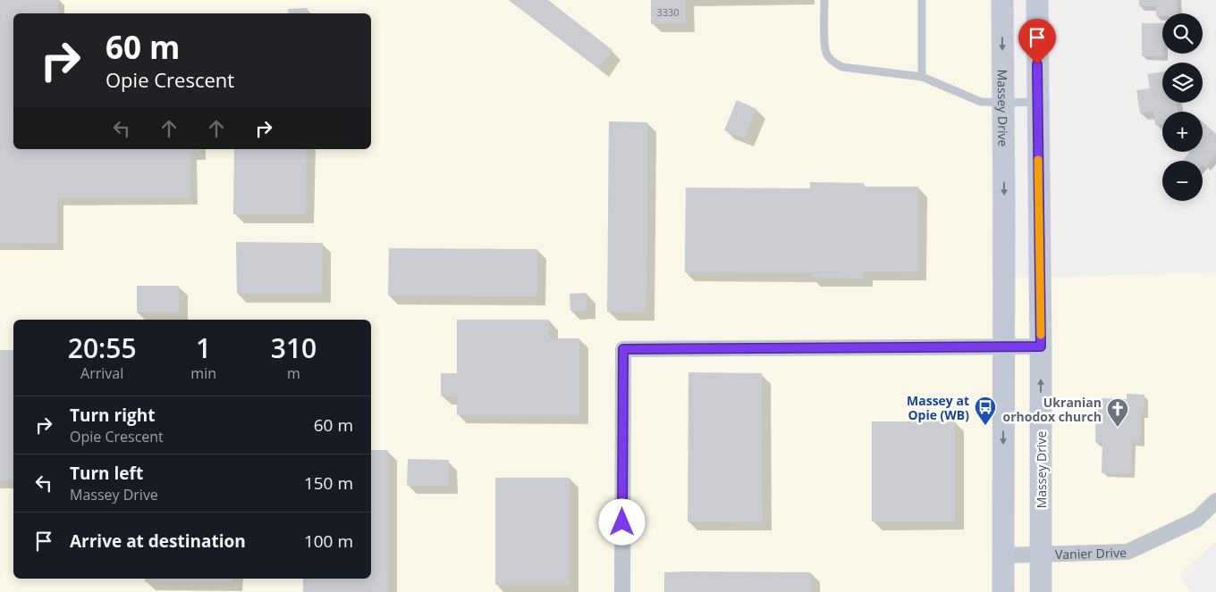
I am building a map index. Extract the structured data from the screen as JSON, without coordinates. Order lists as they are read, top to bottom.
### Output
{
  "streets": {
    "street": ["Massey Drive", "Vanier Drive"]
  },
  "crossings": [
    ["Massey Drive", "Vanier Drive"]
  ],
  "places": {
    "bus stop": ["Massey at Opie (WB)"],
    "church": ["Ukranian orhodox church"]
  },
  "house_numbers": ["3330"],
  "page": {
    "map_buttons": ["+", "−"],
    "turn": ["60 m", "Opie Crescent"],
    "eta": [
      "20:55",
      "Arrival",
      "1",
      "min",
      "310",
      "m"
    ],
    "list": [
      {
        "name": "Turn right",
        "note": "Opie Crescent",
        "value": "60 m"
      },
      {
        "name": "Turn left",
        "note": "Massey Drive",
        "value": "150 m"
      },
      {
        "name": "Arrive at destination",
        "value": "100 m"
      }
    ]
  }
}
